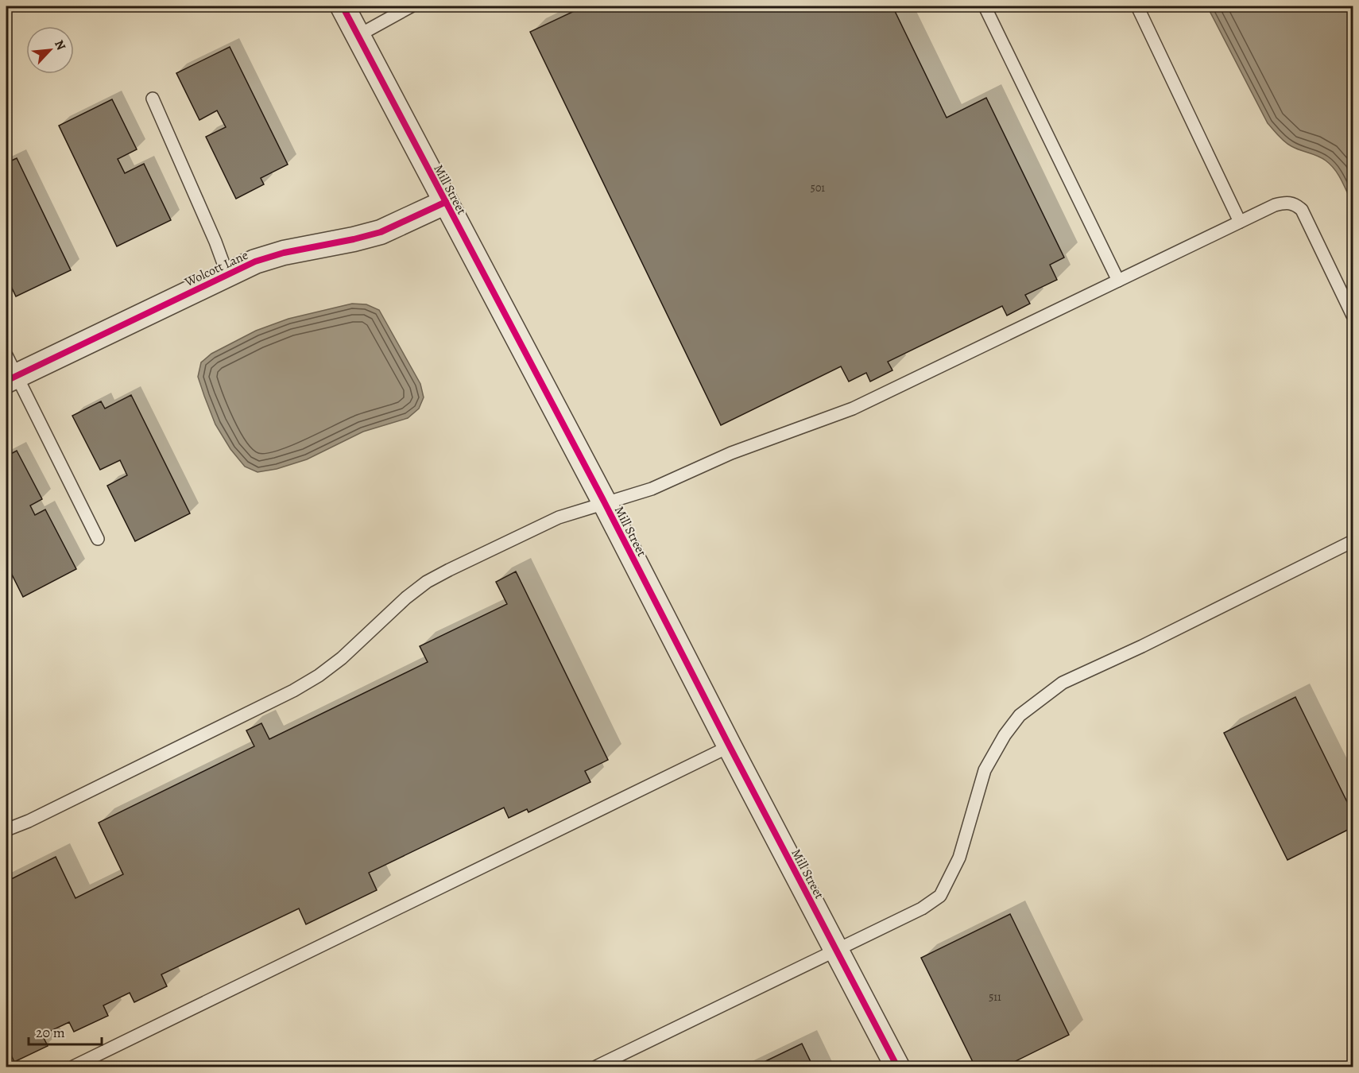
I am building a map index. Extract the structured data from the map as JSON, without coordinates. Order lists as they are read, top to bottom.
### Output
{
  "streets": {
    "street": ["Mill Street", "Wolcott Lane"]
  },
  "crossings": [
    ["Mill Street", "Wolcott Lane"]
  ],
  "house_numbers": ["501", "511"],
  "scale_bar": "20 m",
  "north": "top right"
}
